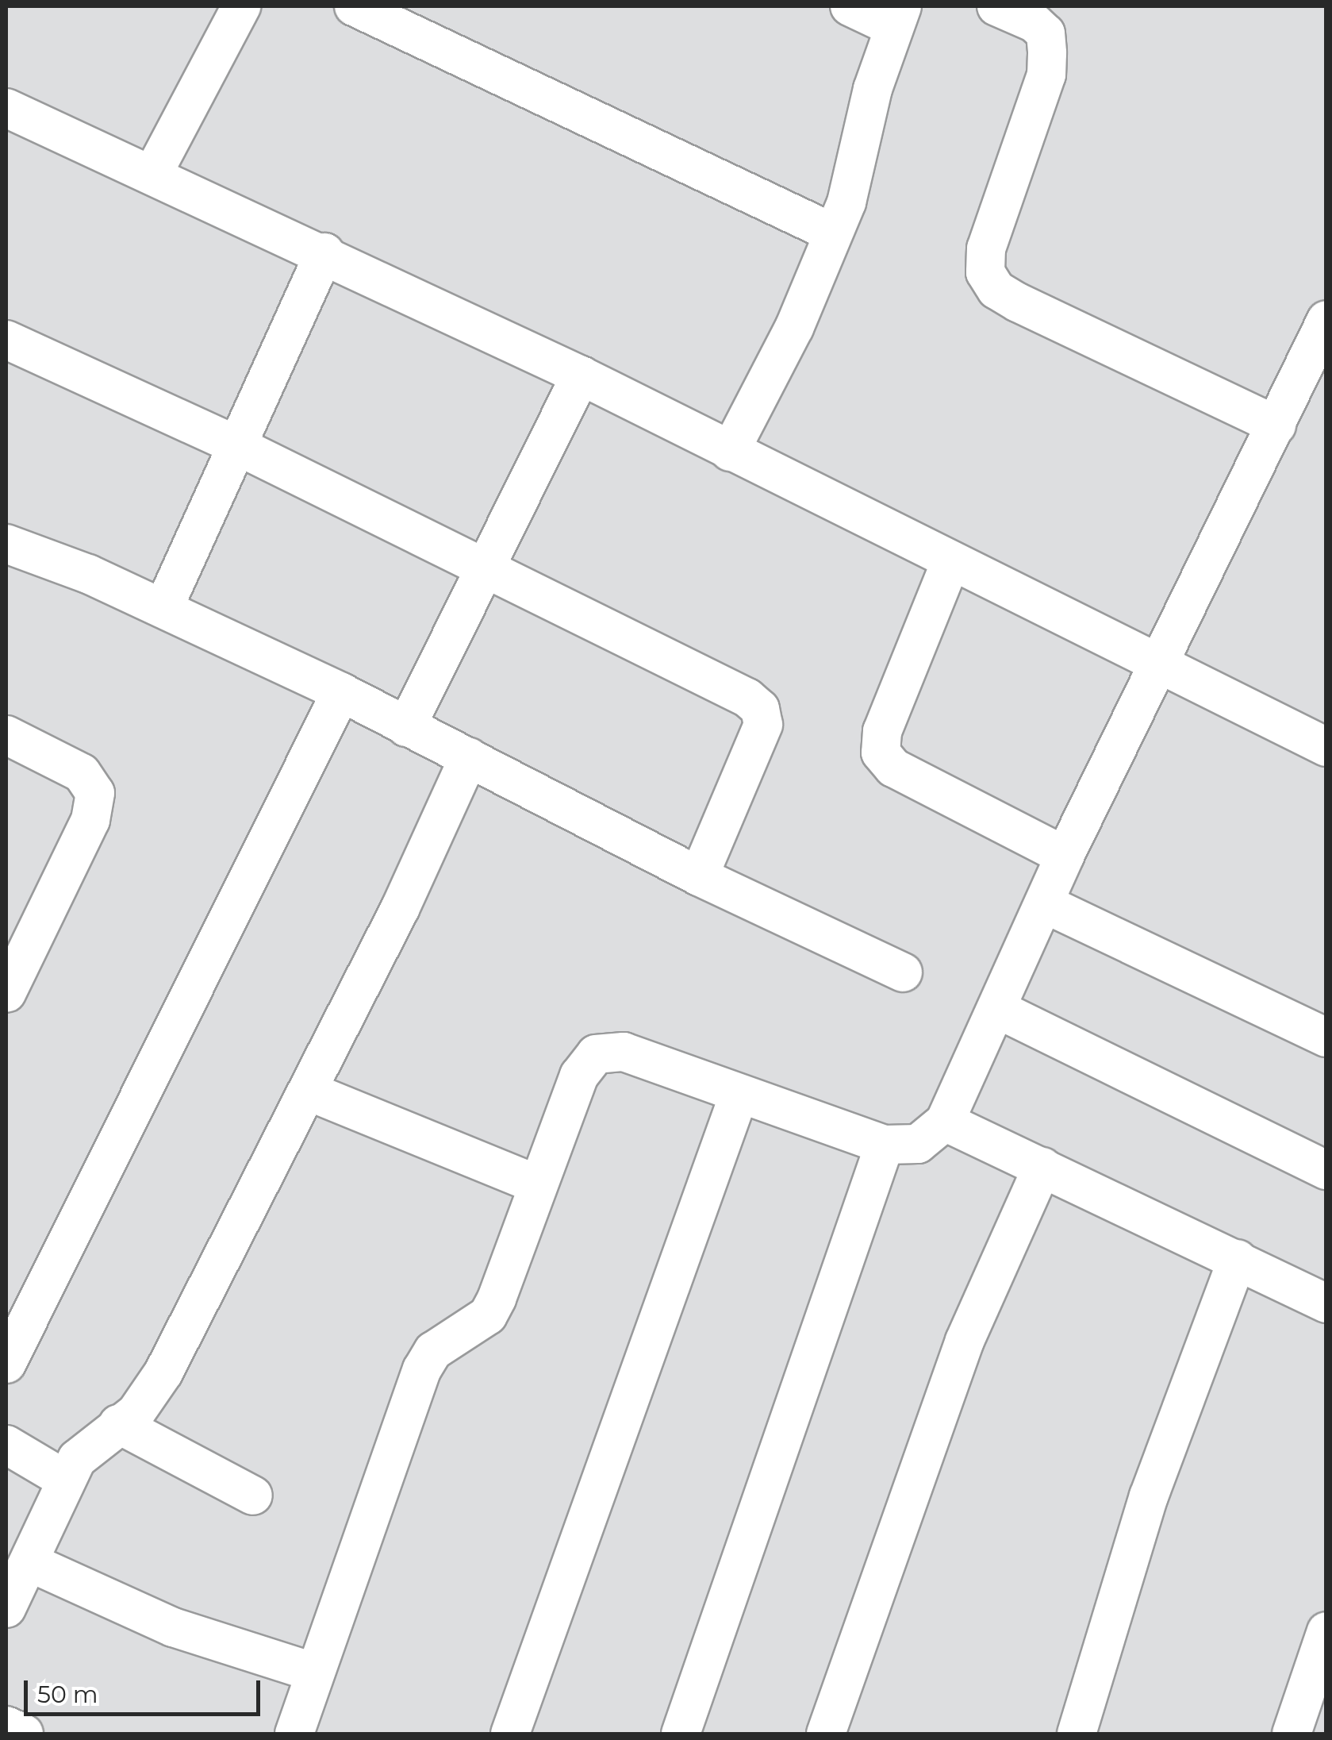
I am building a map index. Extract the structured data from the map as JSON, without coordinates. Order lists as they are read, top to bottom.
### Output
{
  "scale_bar": "50 m"
}
